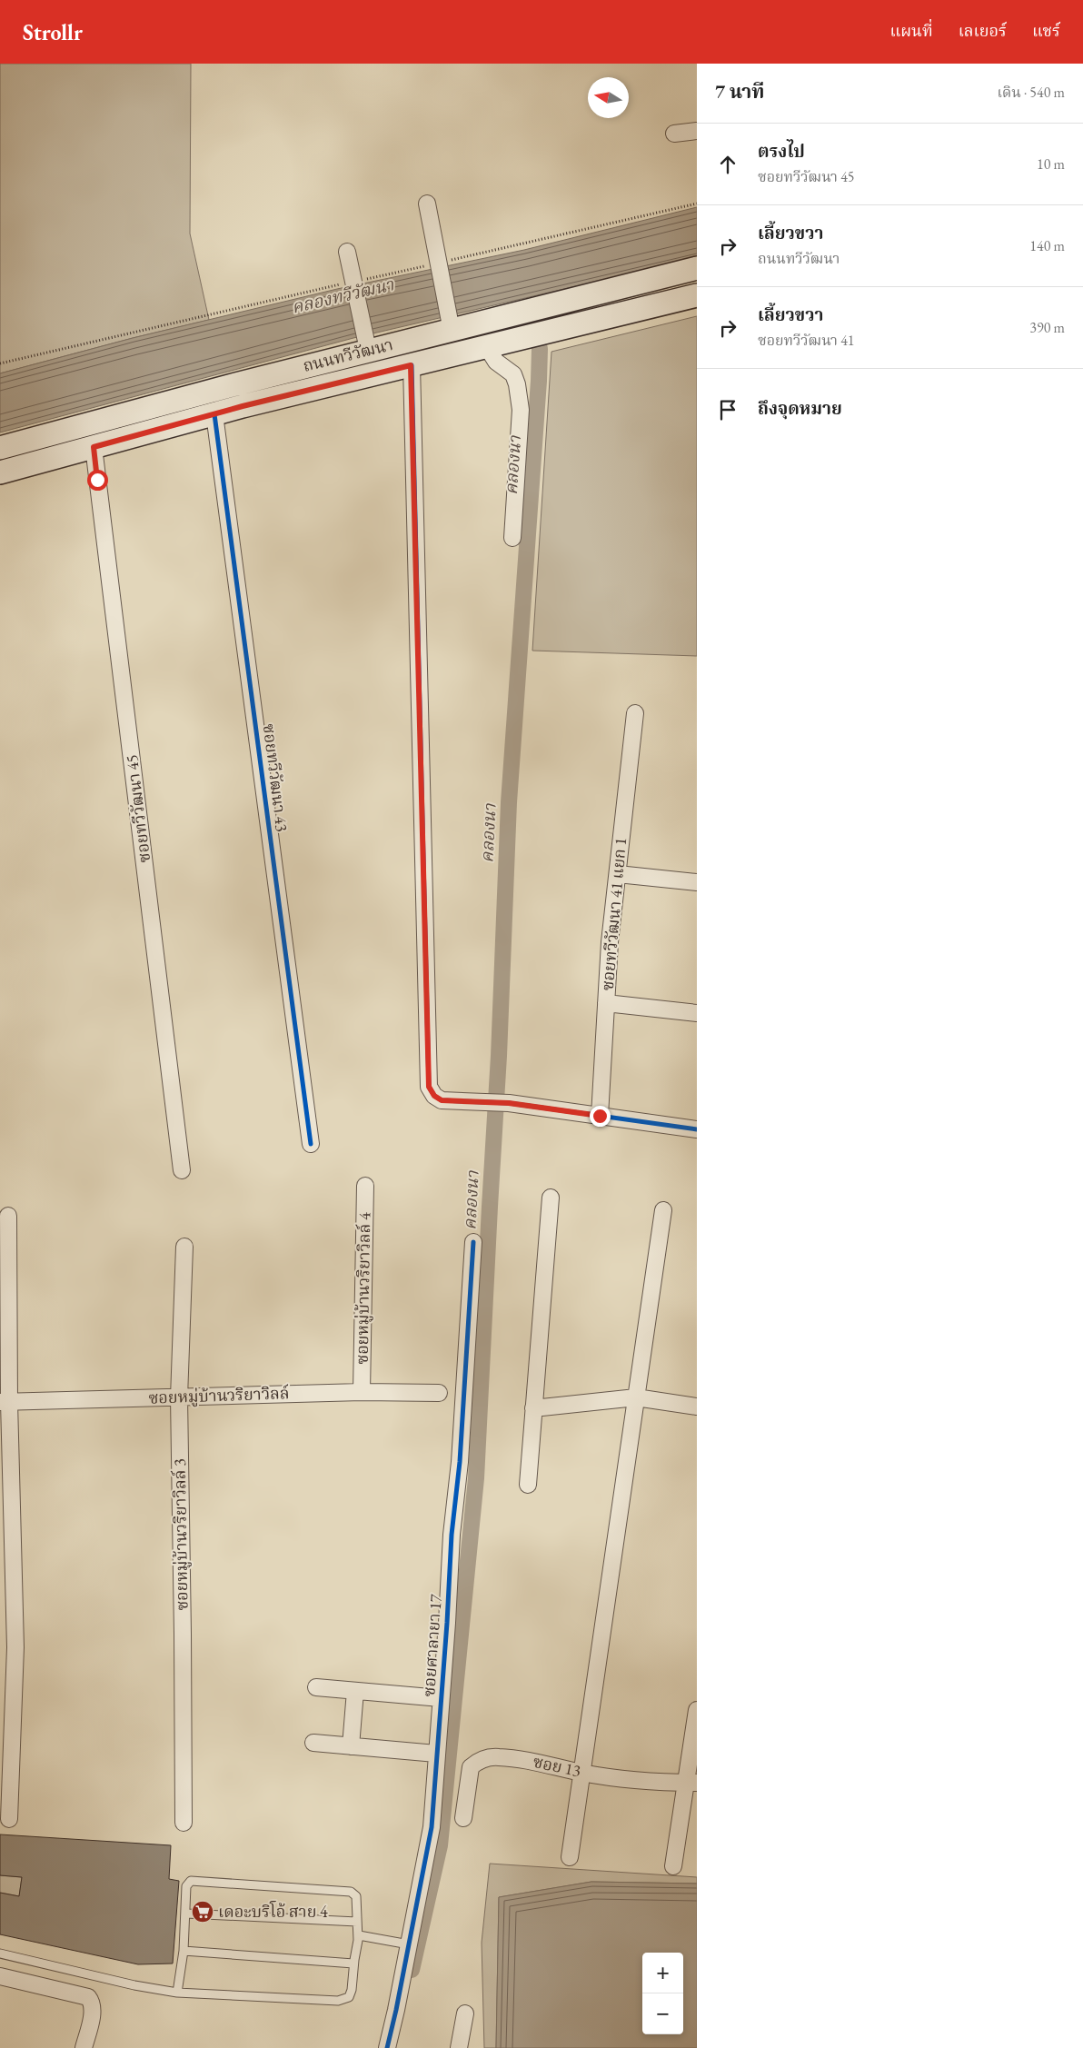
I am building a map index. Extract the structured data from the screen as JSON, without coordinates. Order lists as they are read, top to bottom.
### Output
{
  "streets": {
    "main road": ["ถนนทวีวัฒนา"],
    "street": [
      "ซอยทวีวัฒนา 43",
      "ซอยทวีวัฒนา 45",
      "ซอยทวีวัฒนา 41 แยก 1",
      "ซอยหมู่บ้านวริยาวิลล์ 4",
      "ซอยหมู่บ้านวริยาวิลล์",
      "ซอยหมู่บ้านวริยาวิลล์ 3",
      "ซอยศาลายา 17",
      "ซอย 13"
    ]
  },
  "crossings": [
    ["ถนนทวีวัฒนา", "ซอยทวีวัฒนา 43"],
    ["ถนนทวีวัฒนา", "ซอยทวีวัฒนา 45"],
    ["ซอยหมู่บ้านวริยาวิลล์ 4", "ซอยหมู่บ้านวริยาวิลล์"],
    ["ซอยหมู่บ้านวริยาวิลล์", "ซอยหมู่บ้านวริยาวิลล์ 3"]
  ],
  "water": ["คลองทวีวัฒนา", "คลองนา"],
  "places": {
    "supermarket": ["เดอะบริโอ้ สาย 4"]
  },
  "north": "left",
  "page": {
    "header": "Strollr",
    "nav": ["แผนที่", "เลเยอร์", "แชร์"],
    "heading": ["7 นาที", "เดิน · 540 m"],
    "list": [
      ["ตรงไป", "ซอยทวีวัฒนา 45", "10 m"],
      ["เลี้ยวขวา", "ถนนทวีวัฒนา", "140 m"],
      ["เลี้ยวขวา", "ซอยทวีวัฒนา 41", "390 m"],
      "ถึงจุดหมาย"
    ],
    "map_buttons": ["+", "−"]
  }
}
